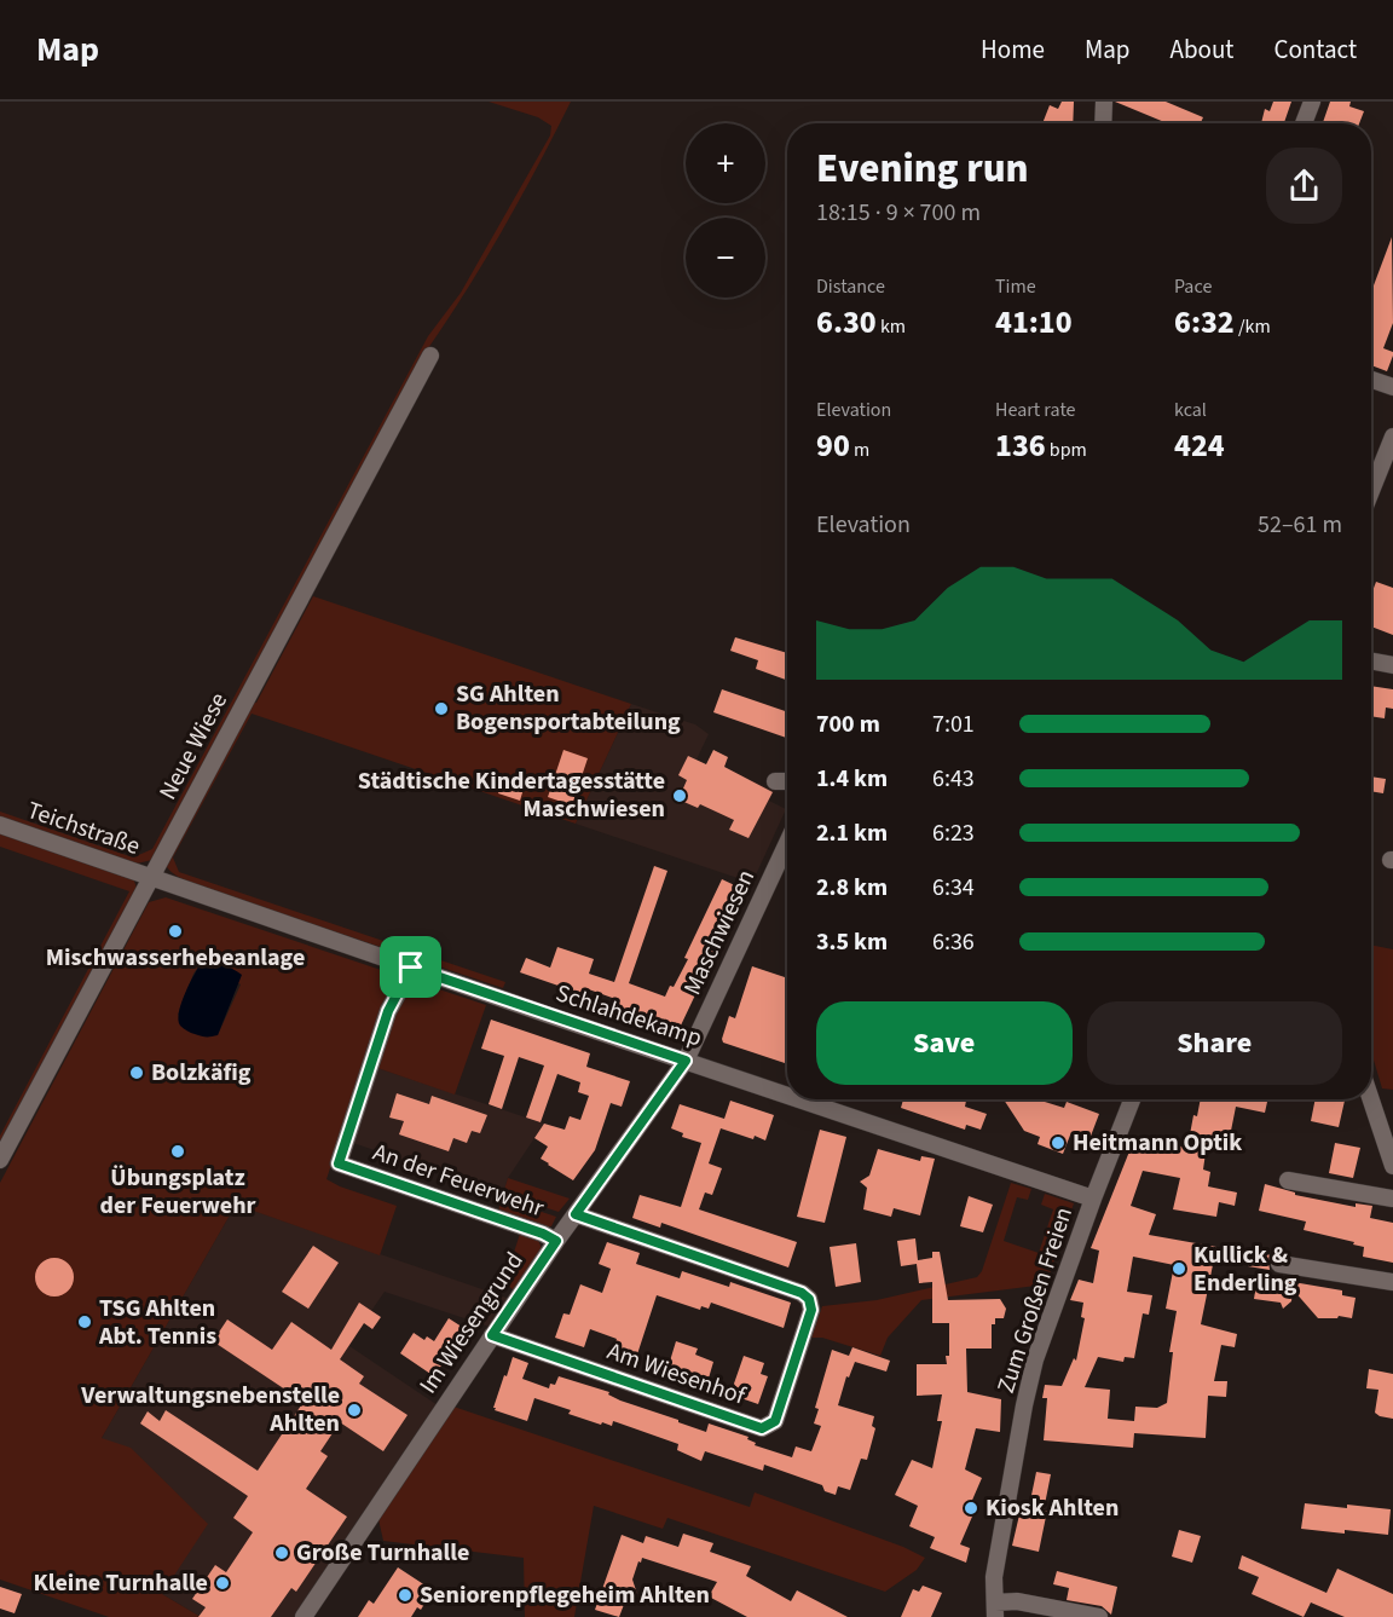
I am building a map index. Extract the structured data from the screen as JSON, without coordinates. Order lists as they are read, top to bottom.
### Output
{
  "streets": {
    "street": [
      "Neue Wiese",
      "Teichstraße",
      "Maschwiesen",
      "Schlahdekamp",
      "An der Feuerwehr",
      "Zum Großen Freien",
      "Im Wiesengrund",
      "Am Wiesenhof"
    ]
  },
  "crossings": [
    ["Neue Wiese", "Teichstraße"],
    ["Neue Wiese", "Schlahdekamp"],
    ["Teichstraße", "Schlahdekamp"],
    ["Maschwiesen", "Schlahdekamp"],
    ["Maschwiesen", "Im Wiesengrund"],
    ["Schlahdekamp", "An der Feuerwehr"],
    ["Schlahdekamp", "Zum Großen Freien"],
    ["Schlahdekamp", "Im Wiesengrund"],
    ["An der Feuerwehr", "Im Wiesengrund"],
    ["Im Wiesengrund", "Am Wiesenhof"]
  ],
  "places": [
    "SG Ahlten Bogensportabteilung",
    "Städtische Kindertagesstätte Maschwiesen",
    "Mischwasserhebeanlage",
    "Bolzkäfig",
    "Heitmann Optik",
    "Übungsplatz der Feuerwehr",
    "Kullick & Enderling",
    "TSG Ahlten Abt. Tennis",
    "Verwaltungsnebenstelle Ahlten",
    "Kiosk Ahlten",
    "Große Turnhalle",
    "Kleine Turnhalle",
    "Seniorenpflegeheim Ahlten"
  ],
  "page": {
    "header": "Map",
    "nav": [
      "Home",
      "Map",
      "About",
      "Contact"
    ],
    "map_buttons": ["+", "−"],
    "heading": ["Evening run", "18:15 · 9 × 700 m"],
    "stats": [
      ["Distance", "6.30 km"],
      ["Time", "41:10"],
      ["Pace", "6:32 /km"],
      ["Elevation", "90 m"],
      ["Heart rate", "136 bpm"],
      ["kcal", "424"]
    ],
    "chart": ["Elevation", "52–61 m"],
    "list": [
      {
        "name": "700 m",
        "note": "7:01"
      },
      {
        "name": "1.4 km",
        "note": "6:43"
      },
      {
        "name": "2.1 km",
        "note": "6:23"
      },
      {
        "name": "2.8 km",
        "note": "6:34"
      },
      {
        "name": "3.5 km",
        "note": "6:36"
      }
    ],
    "buttons": ["Save", "Share"]
  }
}
